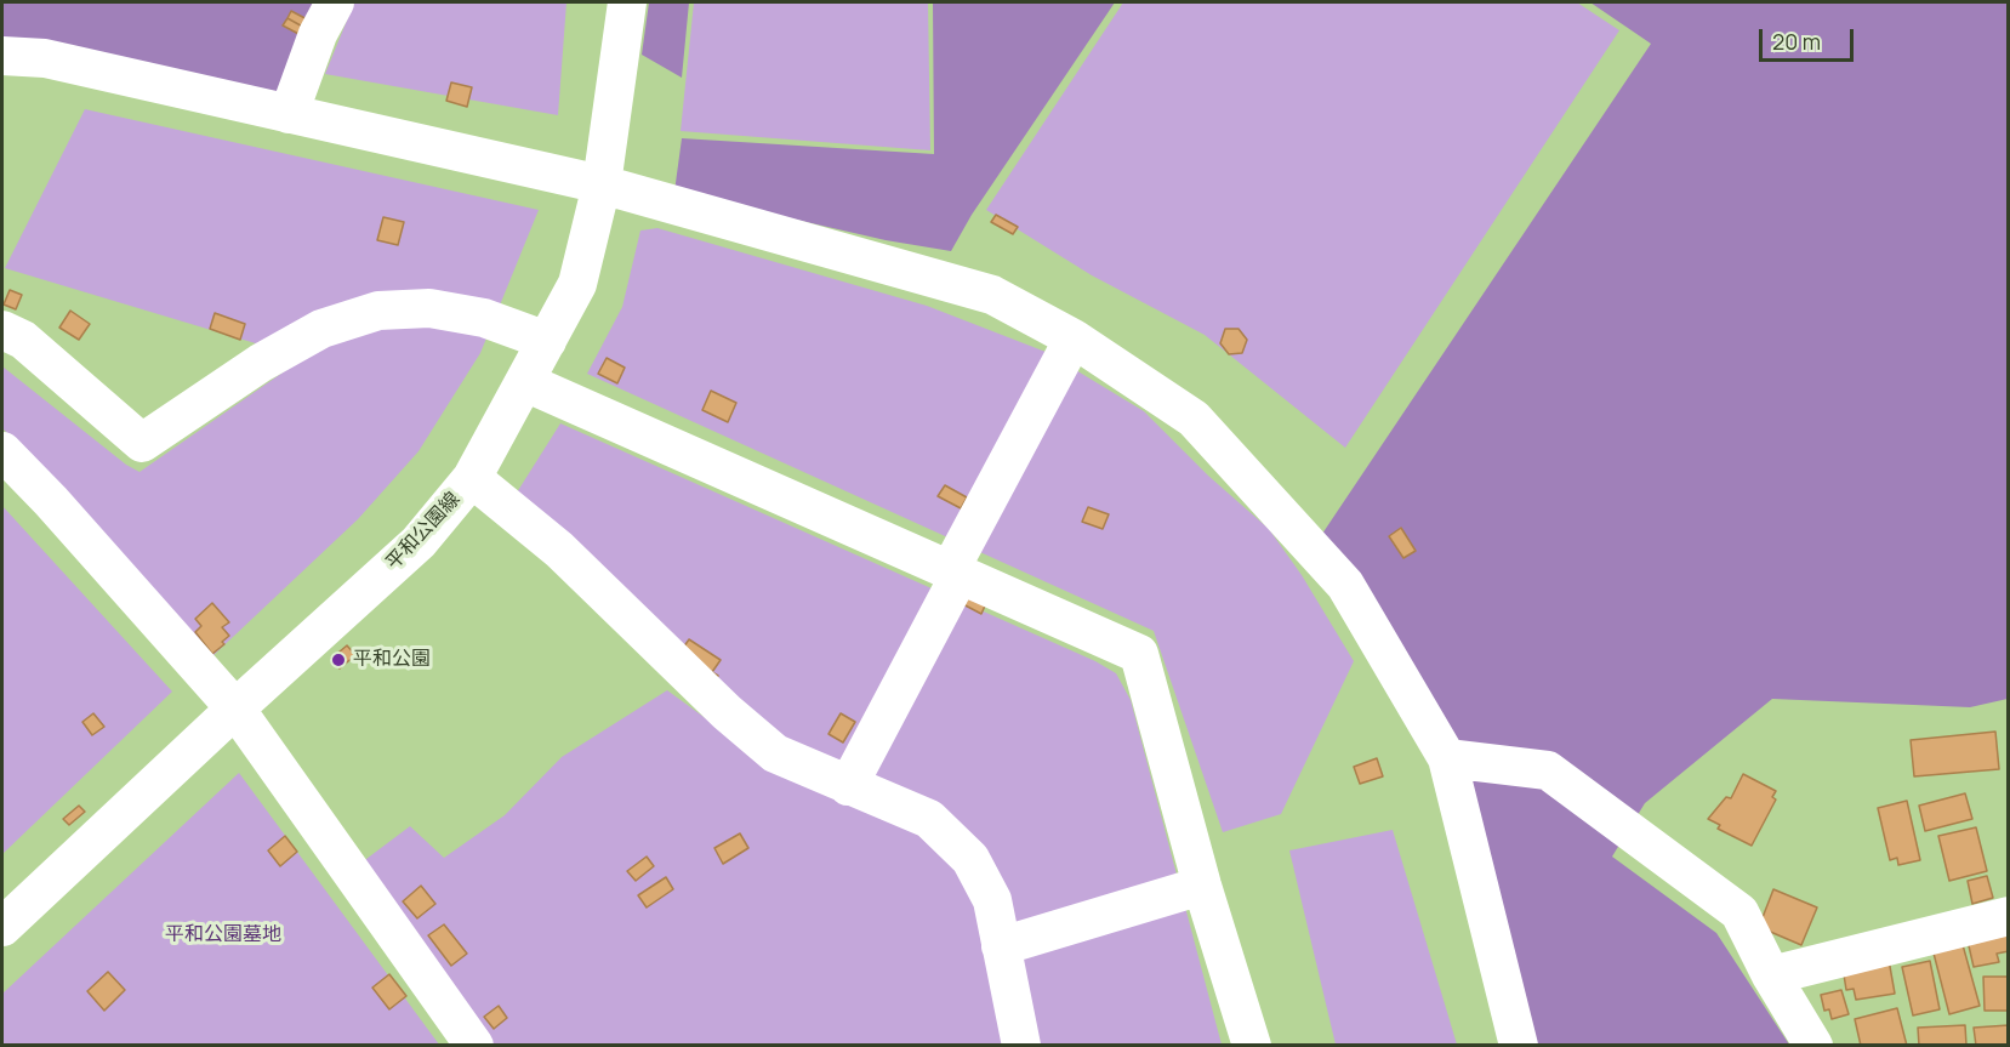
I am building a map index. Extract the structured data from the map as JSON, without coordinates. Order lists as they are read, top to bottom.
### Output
{
  "streets": {
    "street": ["平和公園線"]
  },
  "parks": ["平和公園墓地"],
  "places": ["平和公園"],
  "scale_bar": "20 m"
}
